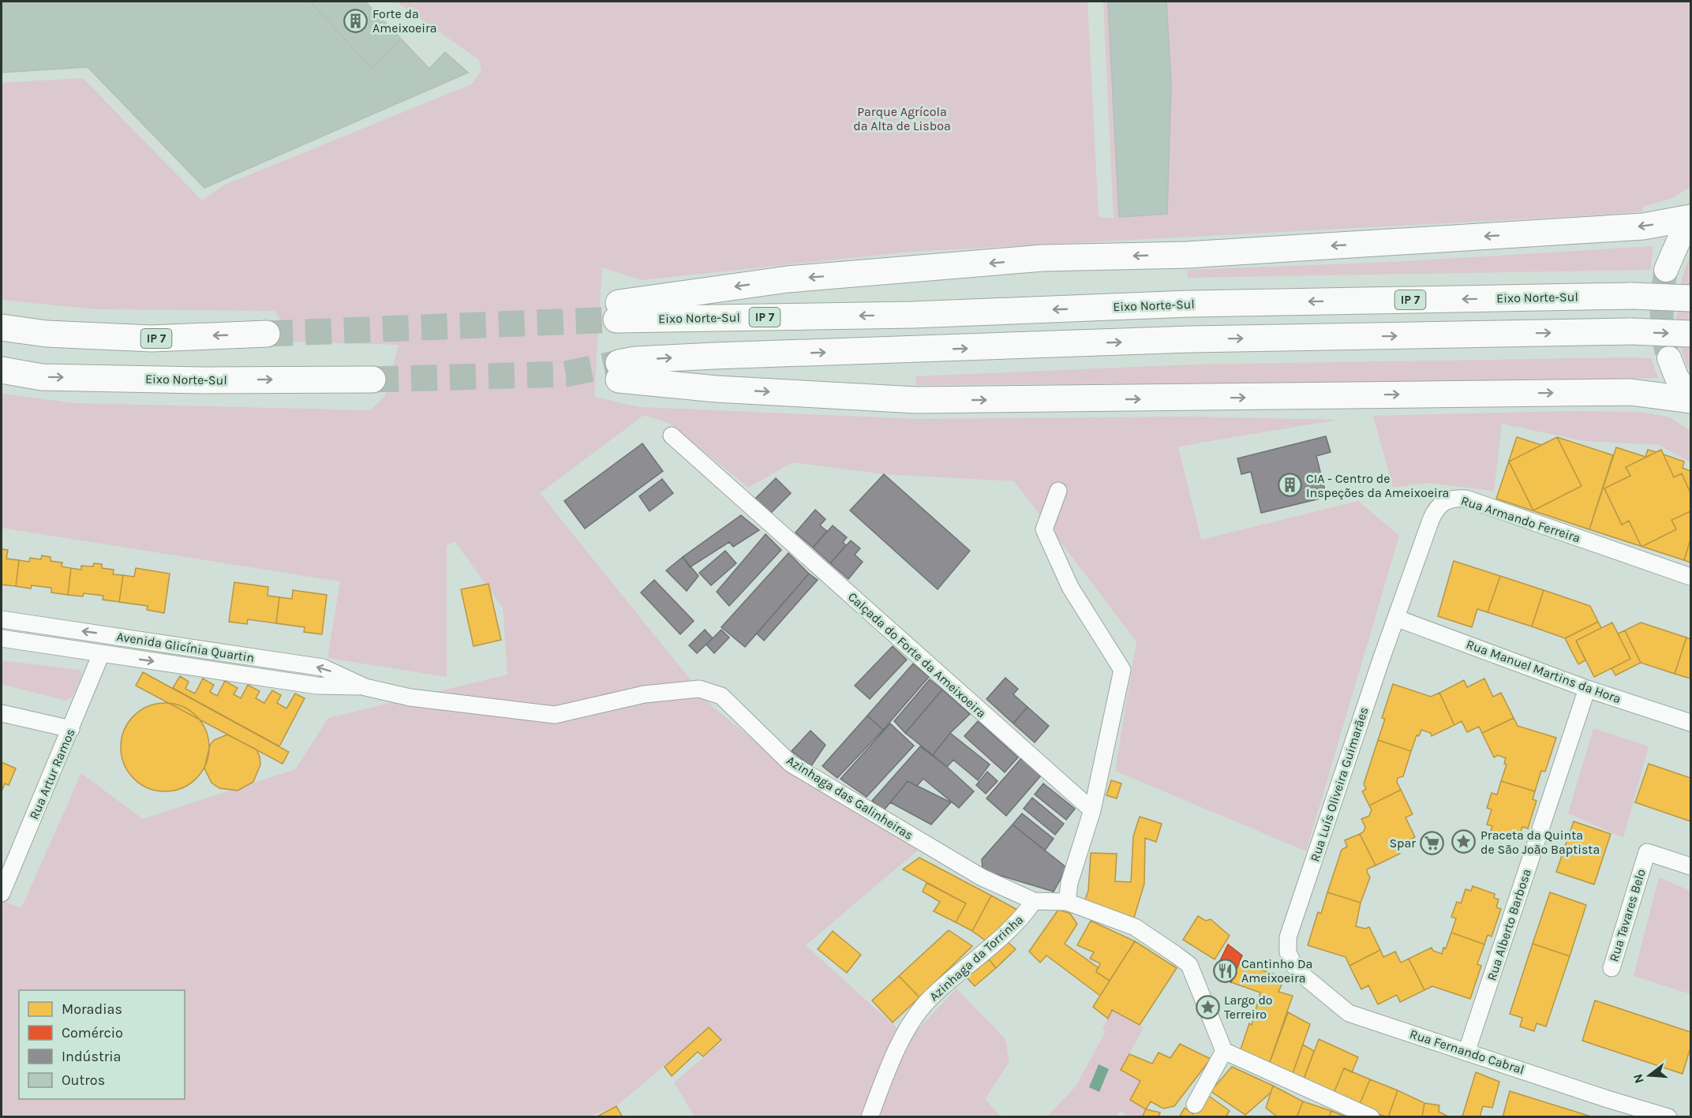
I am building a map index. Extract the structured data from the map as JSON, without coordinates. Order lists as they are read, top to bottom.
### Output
{
  "streets": {
    "highway": ["Eixo Norte-Sul", "IP 7"],
    "street": [
      "Rua Armando Ferreira",
      "Avenida Glicínia Quartin",
      "Calçada do Forte da Ameixoeira",
      "Rua Manuel Martins da Hora",
      "Rua Artur Ramos",
      "Rua Luís Oliveira Guimarães",
      "Azinhaga das Galinheiras",
      "Rua Tavares Belo",
      "Rua Alberto Barbosa",
      "Azinhaga da Torrinha",
      "Rua Fernando Cabral"
    ]
  },
  "crossings": [
    ["Rua Armando Ferreira", "Rua Manuel Martins da Hora"],
    ["Rua Armando Ferreira", "Rua Luís Oliveira Guimarães"],
    ["Avenida Glicínia Quartin", "Rua Artur Ramos"],
    ["Avenida Glicínia Quartin", "Azinhaga das Galinheiras"],
    ["Rua Manuel Martins da Hora", "Rua Luís Oliveira Guimarães"],
    ["Rua Manuel Martins da Hora", "Rua Alberto Barbosa"],
    ["Rua Luís Oliveira Guimarães", "Rua Fernando Cabral"],
    ["Azinhaga das Galinheiras", "Azinhaga da Torrinha"],
    ["Rua Alberto Barbosa", "Rua Fernando Cabral"]
  ],
  "parks": ["Parque Agrícola da Alta de Lisboa"],
  "places": {
    "building": ["Forte da Ameixoeira", "CIA - Centro de Inspeções da Ameixoeira"],
    "place": ["Praceta da Quinta de São João Baptista", "Largo do Terreiro"],
    "supermarket": ["Spar"],
    "restaurant": ["Cantinho Da Ameixoeira"]
  },
  "legend": [
    "Moradias",
    "Comércio",
    "Indústria",
    "Outros"
  ],
  "north": "left"
}
